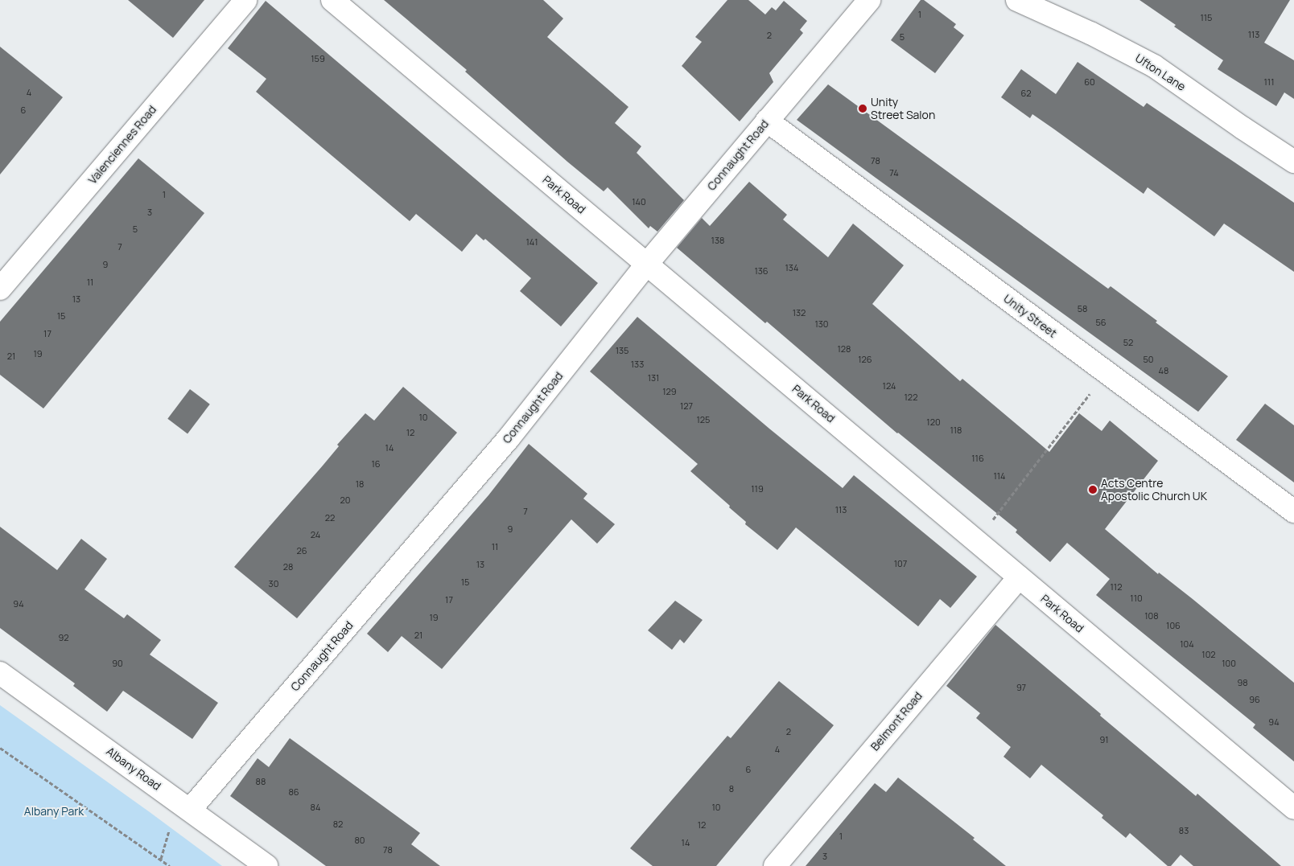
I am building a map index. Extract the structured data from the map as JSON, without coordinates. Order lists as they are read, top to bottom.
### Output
{
  "streets": {
    "street": [
      "Ufton Lane",
      "Valenciennes Road",
      "Connaught Road",
      "Park Road",
      "Unity Street",
      "Belmont Road",
      "Albany Road"
    ]
  },
  "crossings": [
    ["Connaught Road", "Park Road"],
    ["Connaught Road", "Unity Street"],
    ["Connaught Road", "Albany Road"],
    ["Park Road", "Belmont Road"]
  ],
  "parks": ["Albany Park"],
  "places": ["Unity Street Salon", "Acts Centre Apostolic Church UK"],
  "house_numbers": [
    "1",
    "115",
    "113",
    "2",
    "5",
    "159",
    "60",
    "111",
    "4",
    "62",
    "6",
    "78",
    "74",
    "1",
    "140",
    "3",
    "5",
    "138",
    "141",
    "7",
    "9",
    "134",
    "136",
    "11",
    "13",
    "58",
    "132",
    "15",
    "56",
    "130",
    "17",
    "52",
    "128",
    "135",
    "19",
    "21",
    "126",
    "50",
    "133",
    "48",
    "131",
    "124",
    "129",
    "122",
    "127",
    "10",
    "125",
    "120",
    "118",
    "12",
    "14",
    "116",
    "16",
    "114",
    "18",
    "119",
    "20",
    "113",
    "7",
    "22",
    "9",
    "24",
    "11",
    "26",
    "107",
    "13",
    "28",
    "15",
    "30",
    "112",
    "110",
    "17",
    "94",
    "108",
    "19",
    "106",
    "21",
    "92",
    "104",
    "102",
    "90",
    "100",
    "98",
    "97",
    "96",
    "94",
    "2",
    "91",
    "4",
    "6",
    "88",
    "8",
    "86",
    "84",
    "10",
    "82",
    "12",
    "83",
    "1",
    "80",
    "14",
    "78",
    "3"
  ]
}
